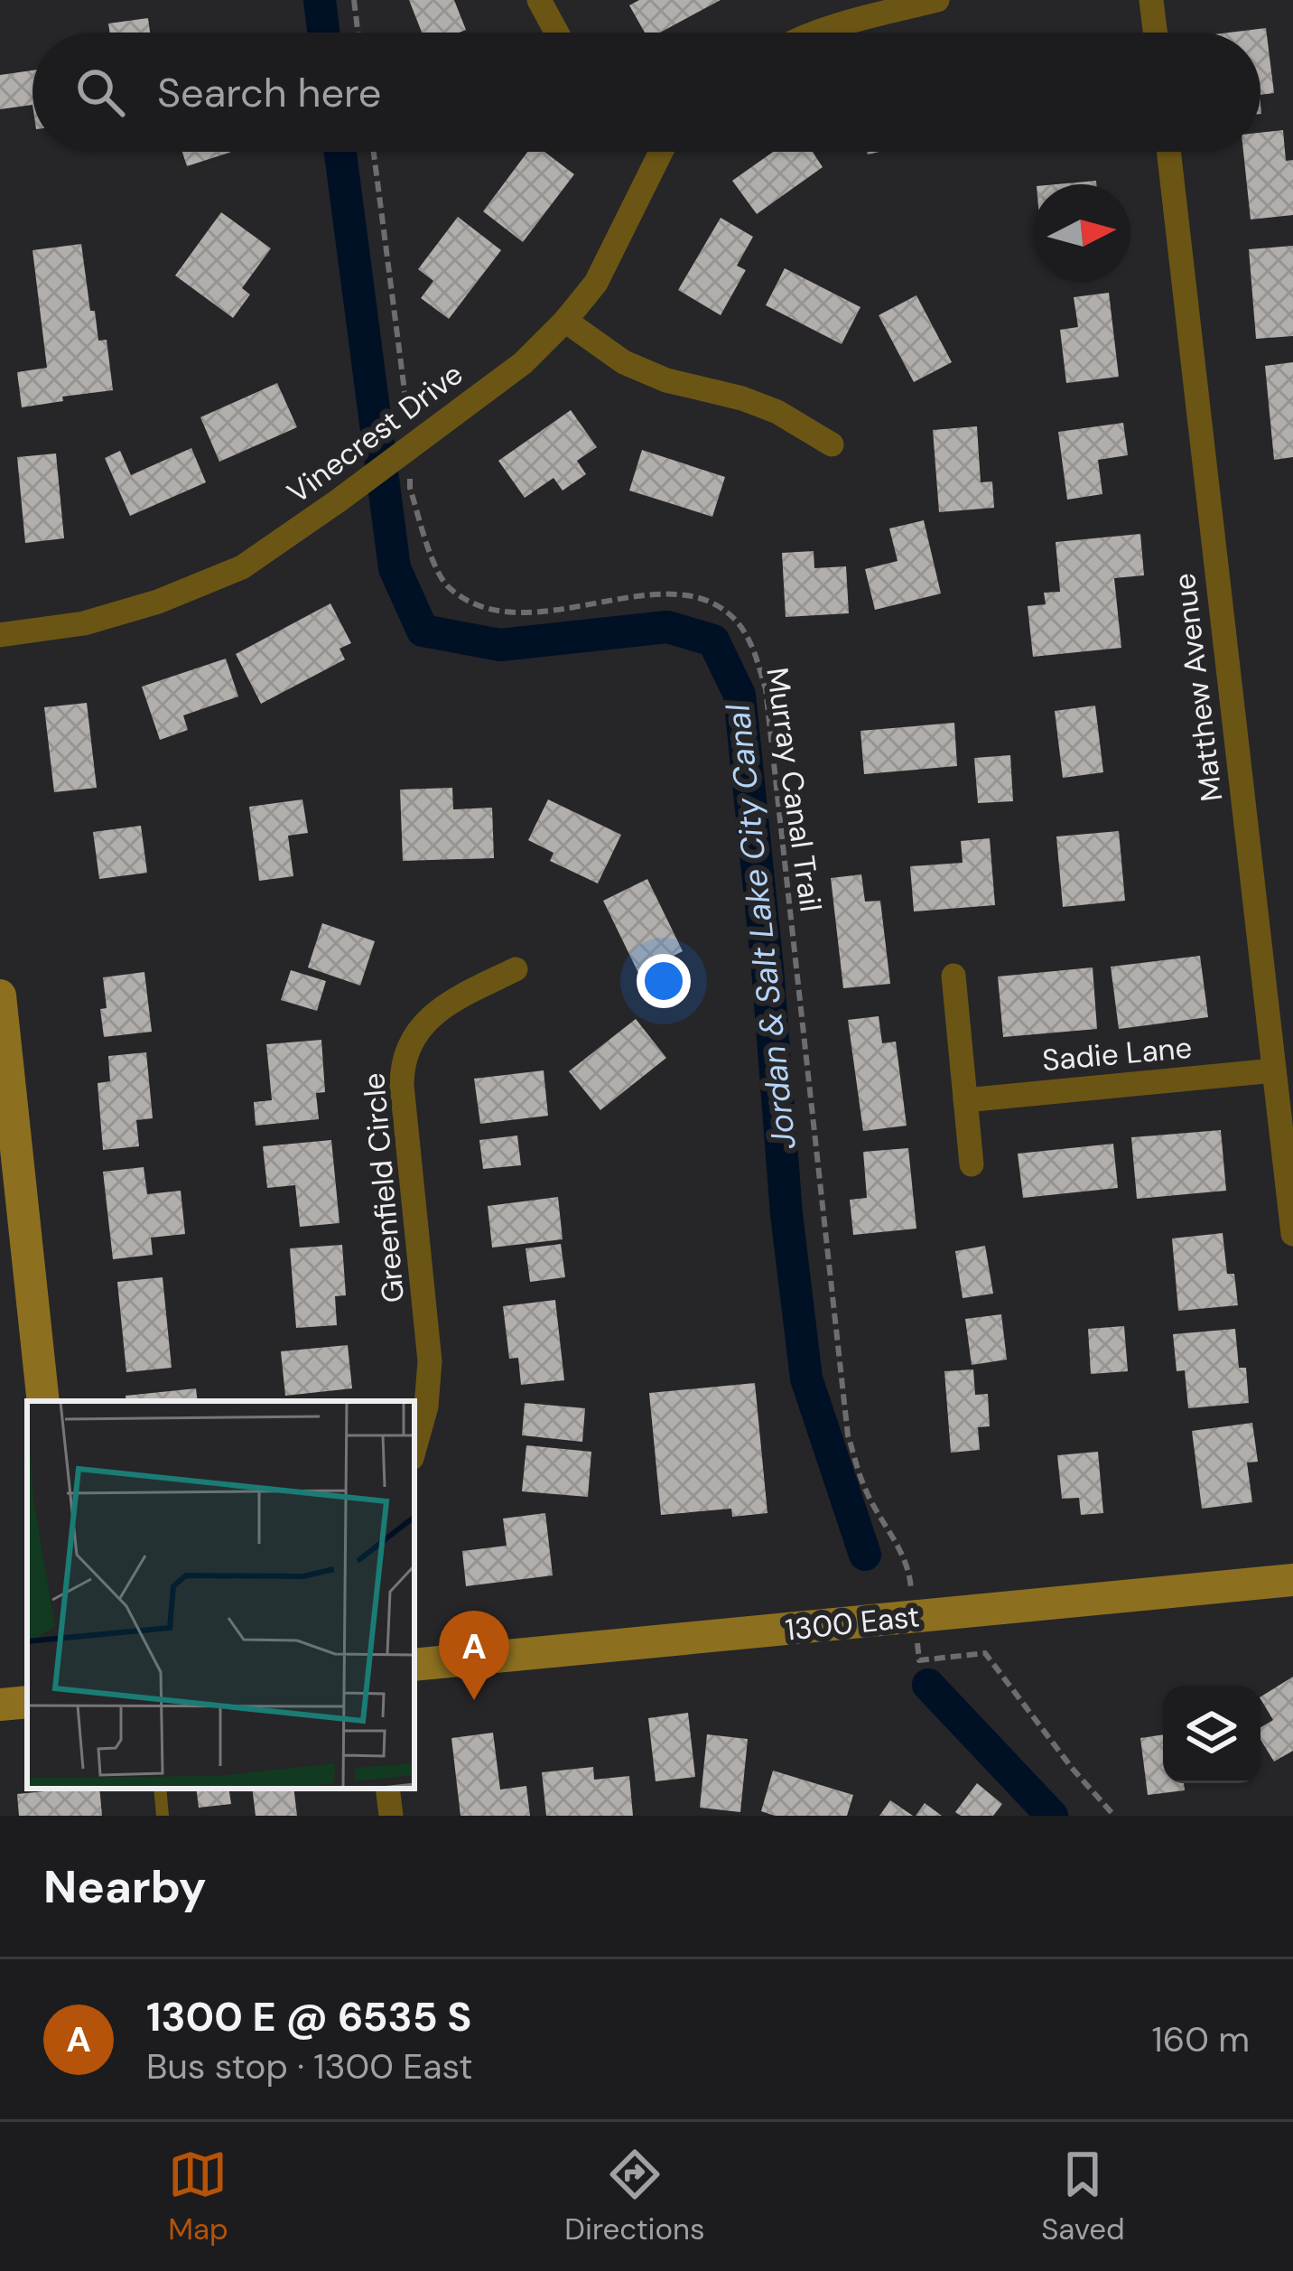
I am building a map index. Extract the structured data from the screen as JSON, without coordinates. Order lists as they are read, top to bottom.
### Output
{
  "streets": {
    "main road": ["1300 East"],
    "street": [
      "Vinecrest Drive",
      "Matthew Avenue",
      "Sadie Lane",
      "Greenfield Circle"
    ],
    "path": ["Murray Canal Trail"]
  },
  "crossings": [
    ["Vinecrest Drive", "Murray Canal Trail"],
    ["Matthew Avenue", "Sadie Lane"]
  ],
  "water": ["Jordan & Salt Lake City Canal"],
  "north": "right",
  "page": {
    "search": "Search here",
    "pins": "A",
    "heading": "Nearby",
    "list": [
      {
        "mark": "A",
        "name": "1300 E @ 6535 S",
        "note": "Bus stop · 1300 East",
        "value": "160 m"
      }
    ],
    "nav": ["Map", "Directions", "Saved"]
  }
}
